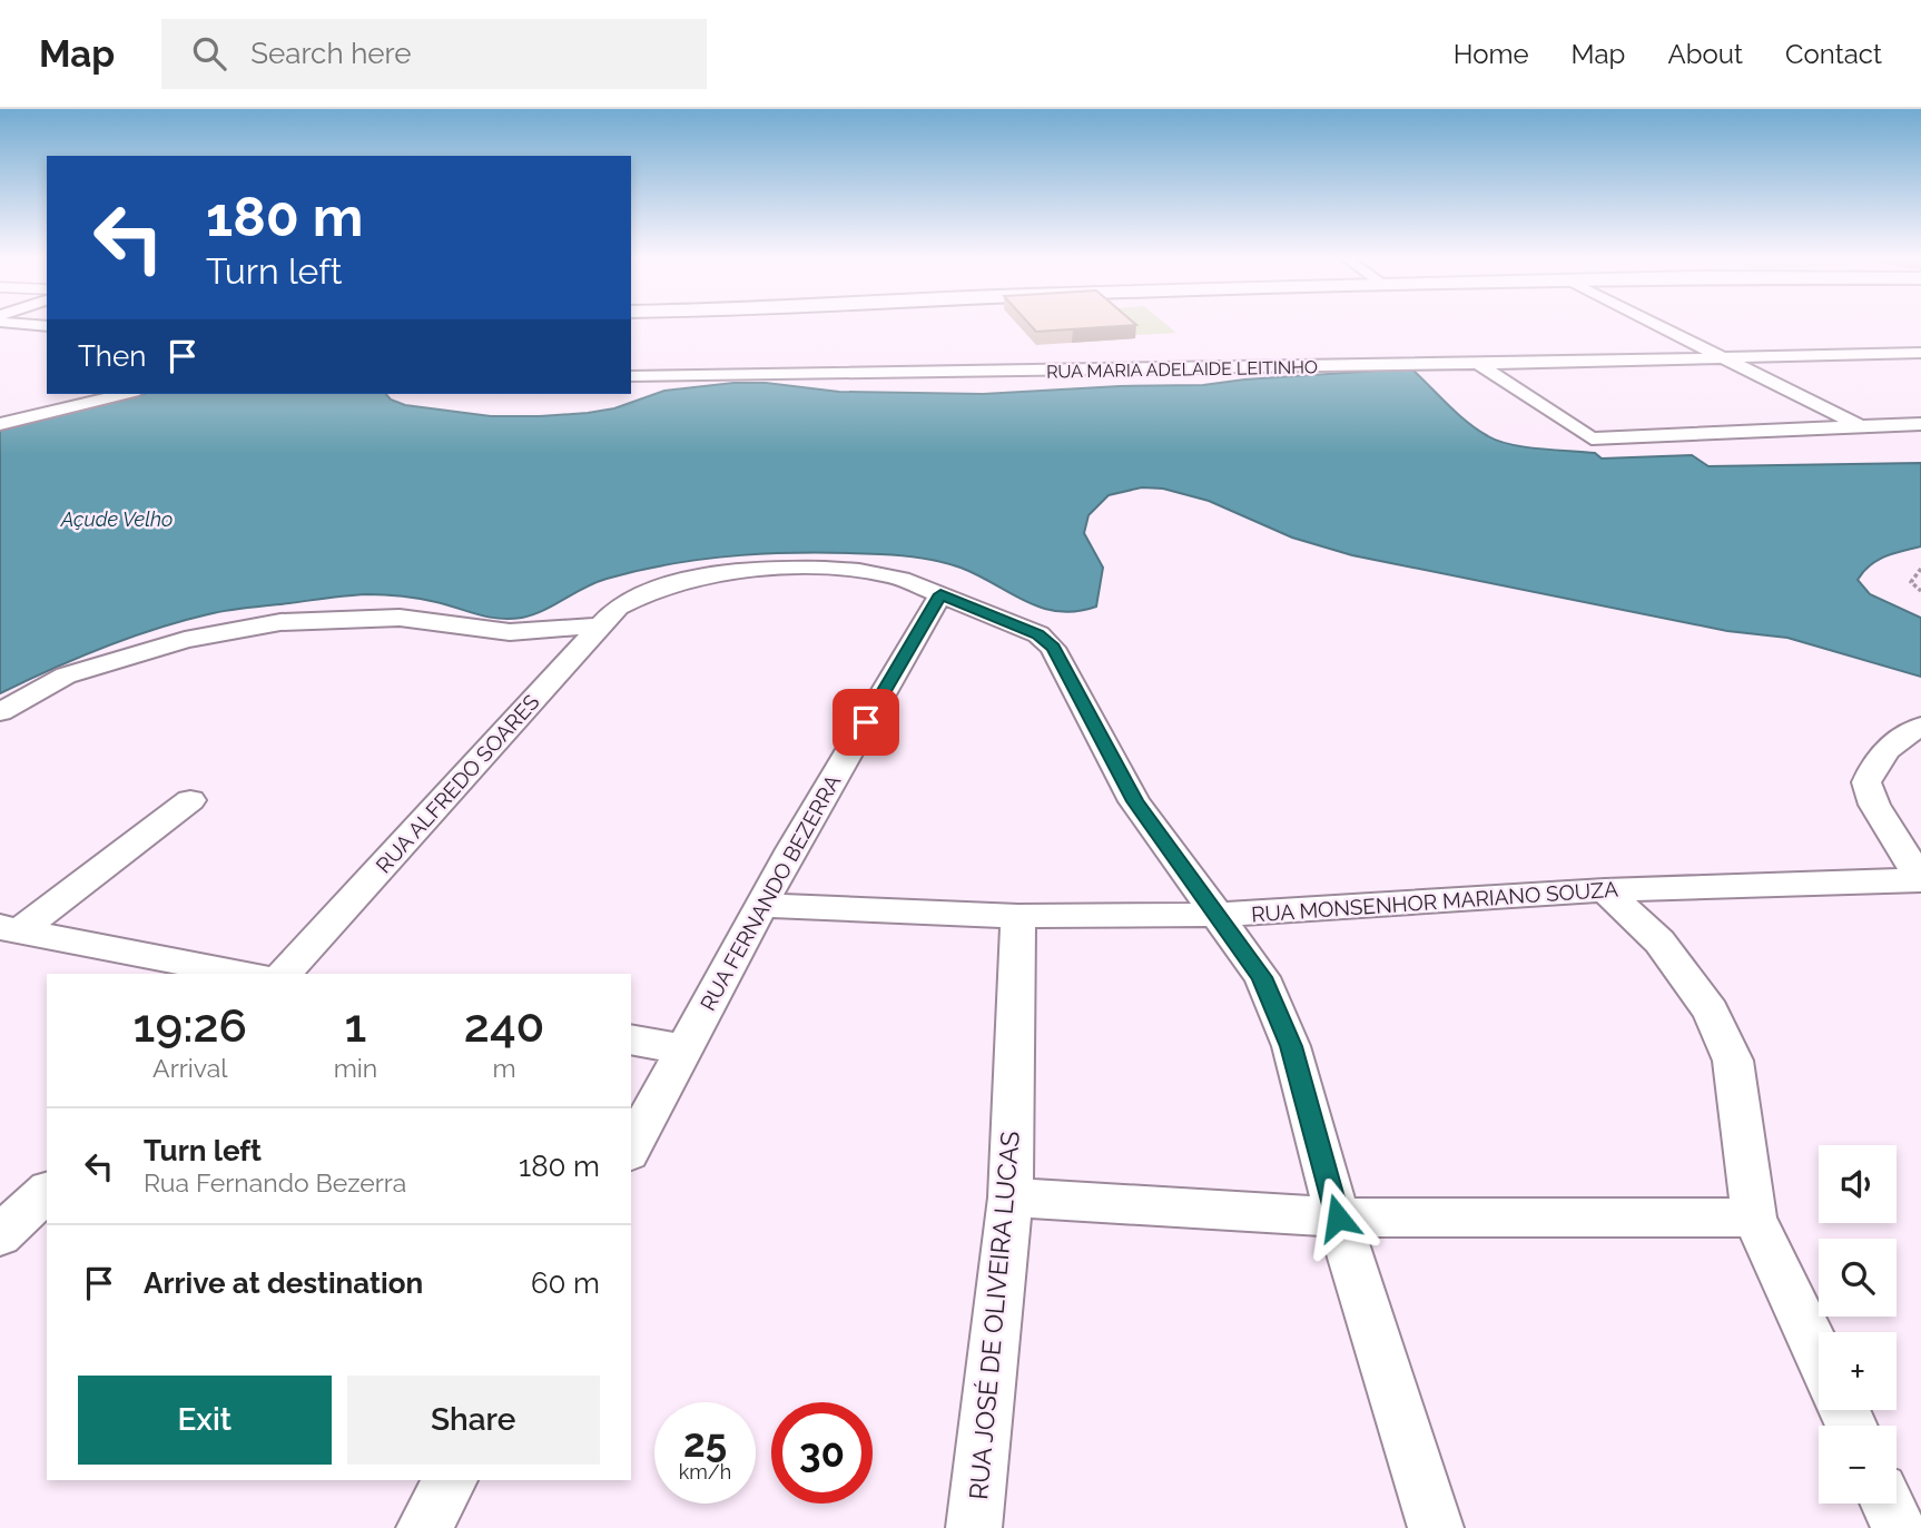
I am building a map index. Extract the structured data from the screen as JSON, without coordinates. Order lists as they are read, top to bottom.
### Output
{
  "streets": {
    "street": [
      "RUA MARIA ADELAIDE LEITINHO",
      "RUA ALFREDO SOARES",
      "RUA FERNANDO BEZERRA",
      "RUA MONSENHOR MARIANO SOUZA",
      "RUA JOSÉ DE OLIVEIRA LUCAS"
    ]
  },
  "crossings": [
    ["RUA ALFREDO SOARES", "RUA FERNANDO BEZERRA"],
    ["RUA FERNANDO BEZERRA", "RUA MONSENHOR MARIANO SOUZA"],
    ["RUA MONSENHOR MARIANO SOUZA", "RUA JOSÉ DE OLIVEIRA LUCAS"]
  ],
  "water": ["Açude Velho"],
  "page": {
    "header": "Map",
    "search": "Search here",
    "nav": [
      "Home",
      "Map",
      "About",
      "Contact"
    ],
    "turn": ["180 m", "Turn left"],
    "then": "Then",
    "eta": [
      "19:26",
      "Arrival",
      "1",
      "min",
      "240",
      "m"
    ],
    "list": [
      {
        "name": "Turn left",
        "note": "Rua Fernando Bezerra",
        "value": "180 m"
      },
      {
        "name": "Arrive at destination",
        "value": "60 m"
      }
    ],
    "map_buttons": ["+", "−"],
    "buttons": ["Exit", "Share"],
    "speed": "25 km/h",
    "limit": "30"
  }
}
